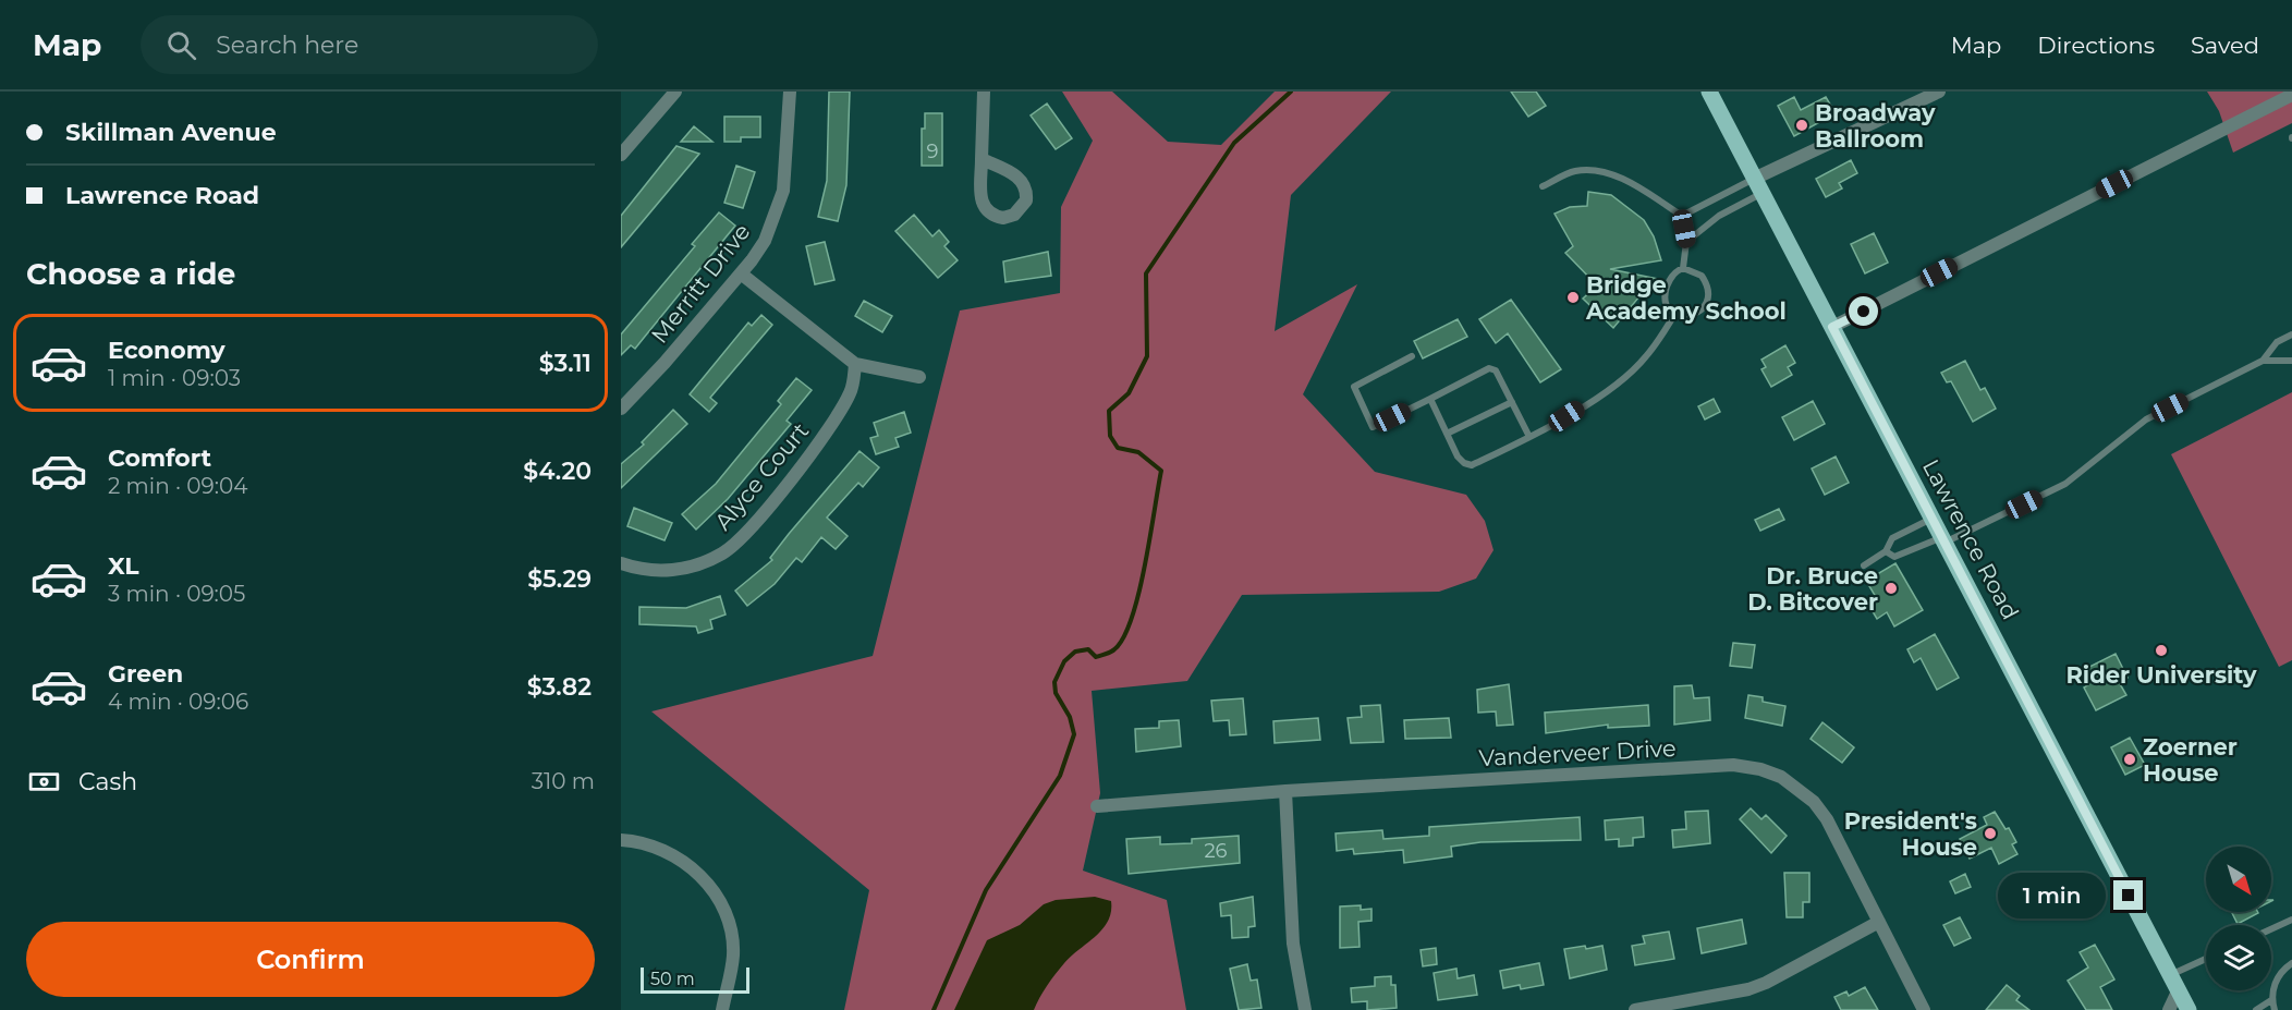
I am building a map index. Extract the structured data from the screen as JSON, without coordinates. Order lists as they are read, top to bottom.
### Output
{
  "streets": {
    "main road": ["Lawrence Road"],
    "street": ["Merritt Drive", "Alyce Court", "Vanderveer Drive"]
  },
  "places": [
    "Broadway Ballroom",
    "Bridge Academy School",
    "Dr. Bruce D. Bitcover",
    "Rider University",
    "Zoerner House",
    "President's House"
  ],
  "house_numbers": ["9", "26"],
  "scale_bar": "50 m",
  "north": "bottom right",
  "page": {
    "header": "Map",
    "search": "Search here",
    "nav": ["Map", "Directions", "Saved"],
    "banner": ["Skillman Avenue", "Lawrence Road"],
    "heading": "Choose a ride",
    "list": [
      {
        "name": "Economy",
        "note": "1 min · 09:03",
        "value": "$3.11"
      },
      {
        "name": "Comfort",
        "note": "2 min · 09:04",
        "value": "$4.20"
      },
      {
        "name": "XL",
        "note": "3 min · 09:05",
        "value": "$5.29"
      },
      {
        "name": "Green",
        "note": "4 min · 09:06",
        "value": "$3.82"
      }
    ],
    "pay": ["Cash", "310 m"],
    "bubble": "1 min",
    "buttons": "Confirm",
    "scale": "50 m"
  }
}
